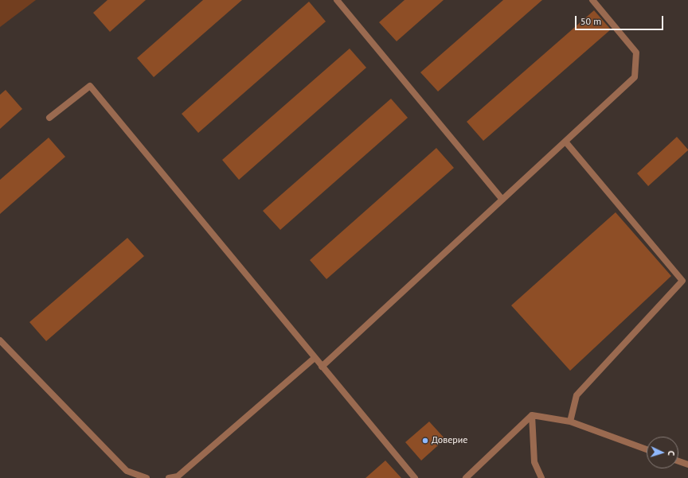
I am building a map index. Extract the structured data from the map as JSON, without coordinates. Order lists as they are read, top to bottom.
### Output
{
  "places": ["Доверие"],
  "scale_bar": "50 m",
  "north": "right"
}
